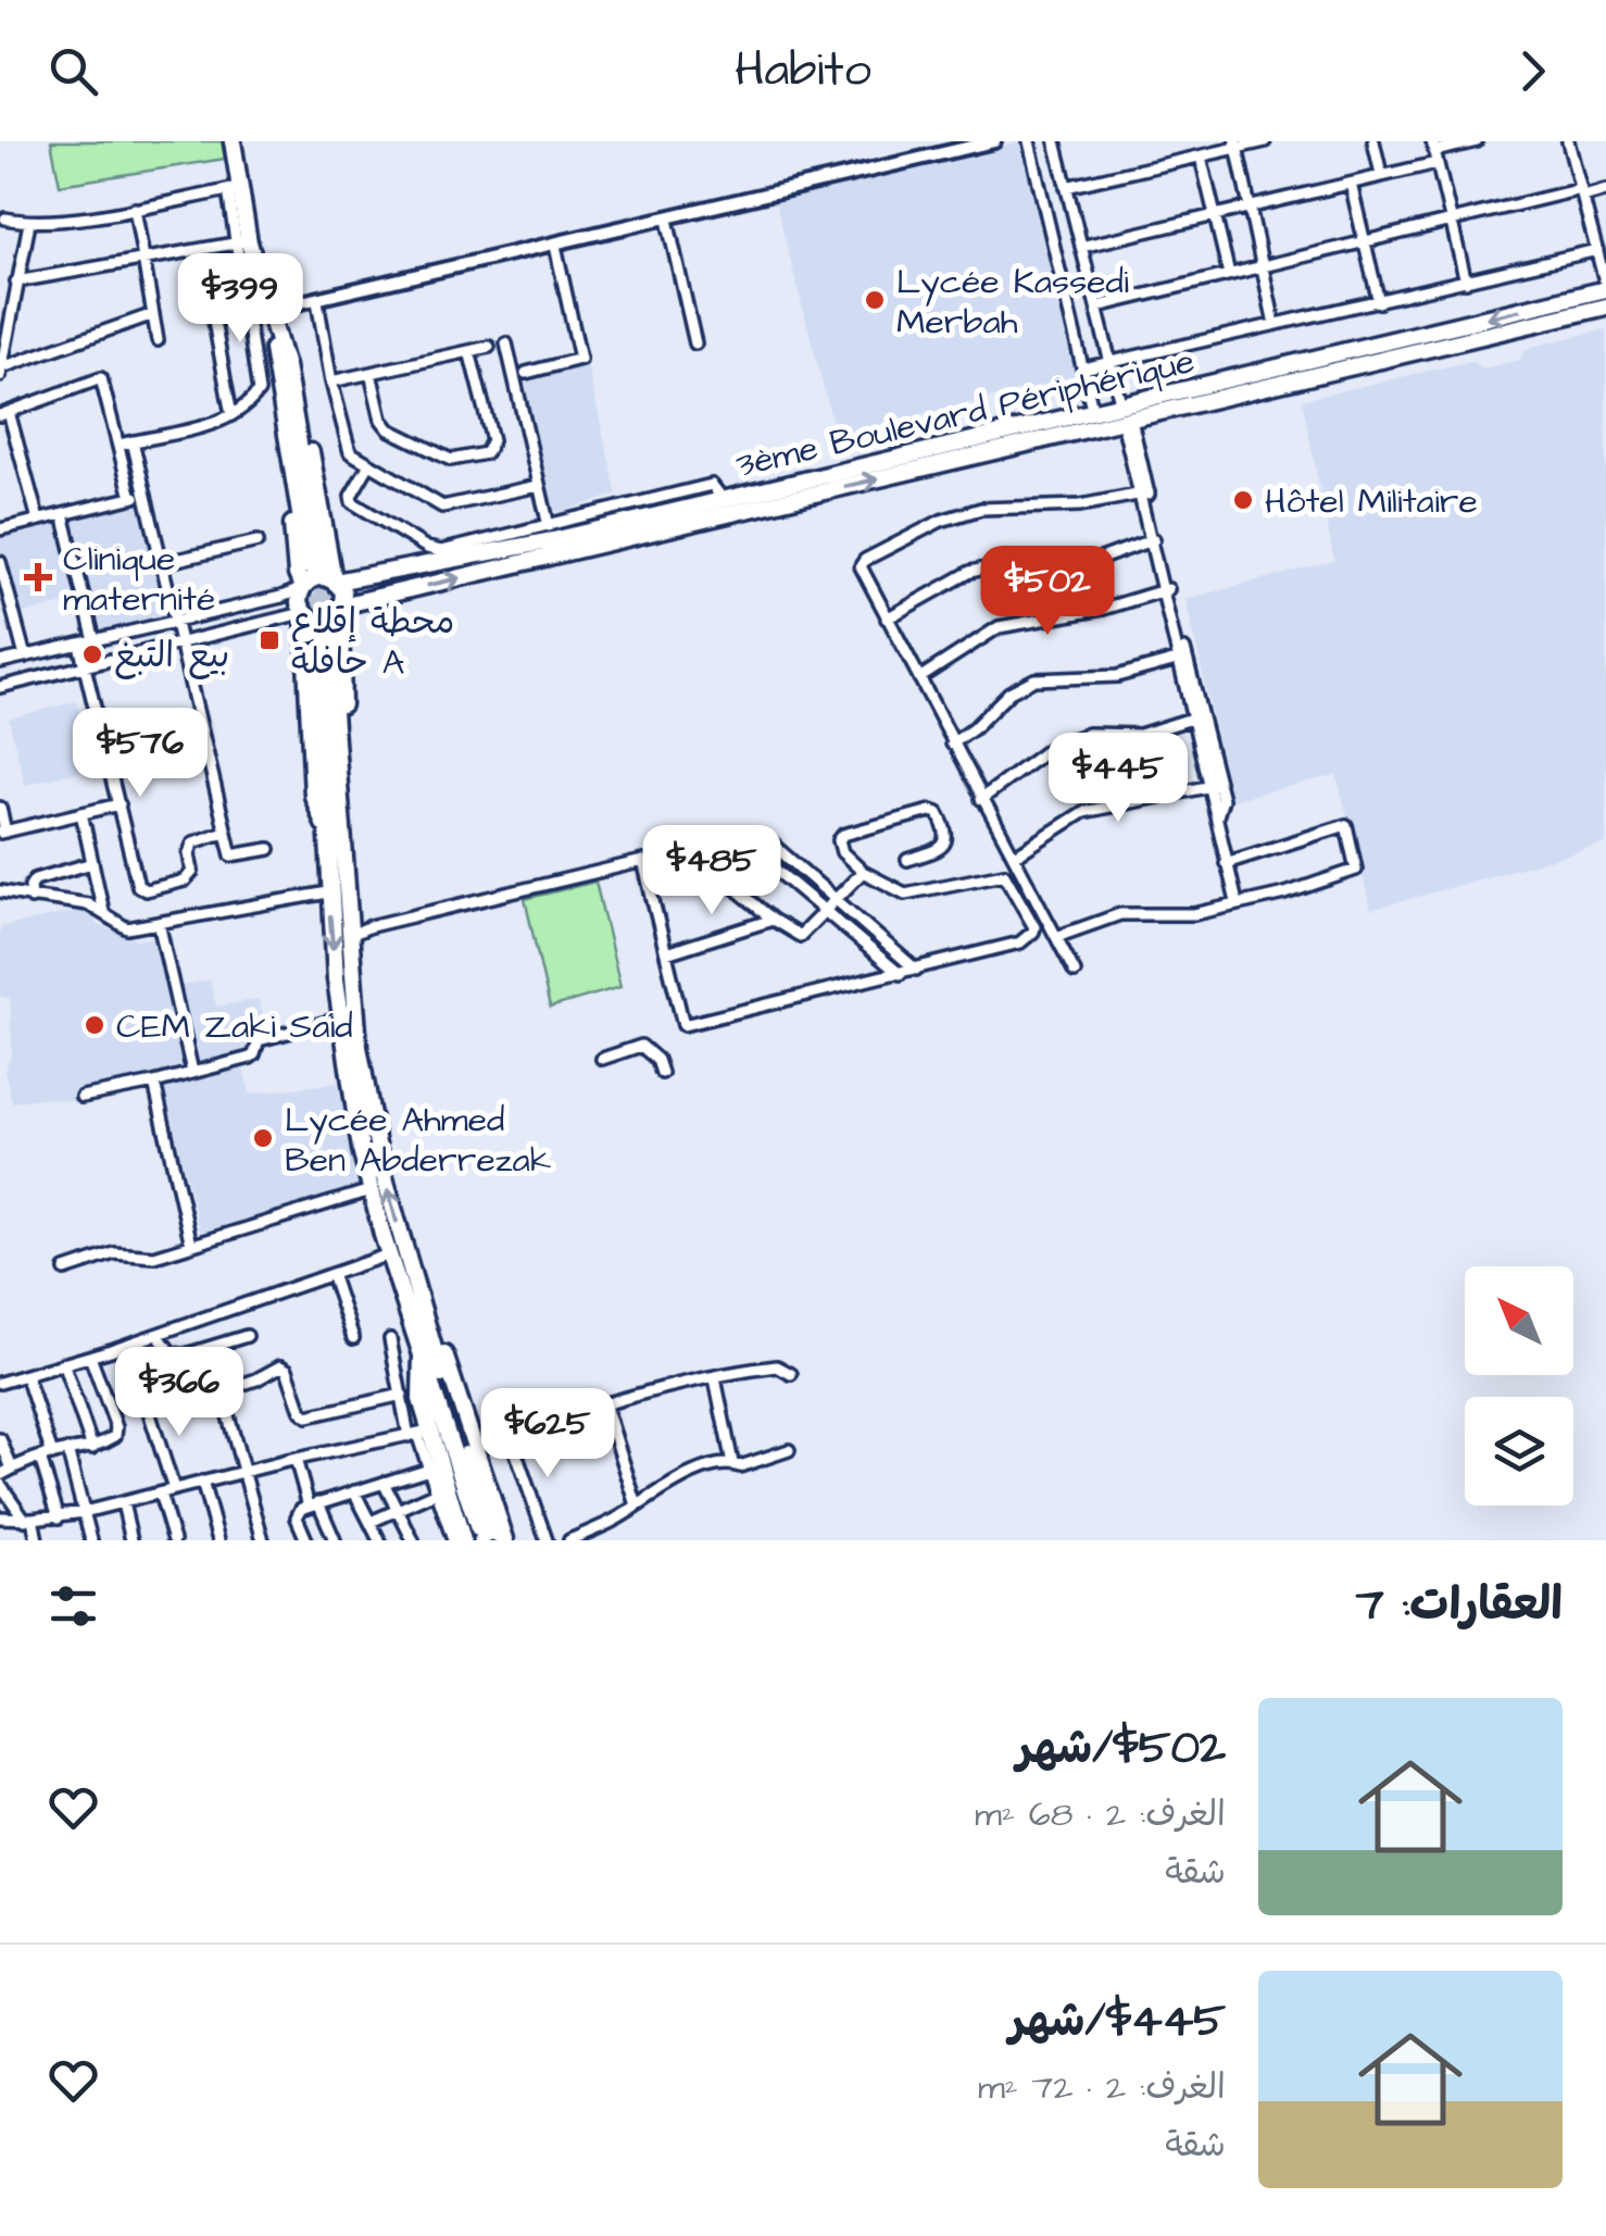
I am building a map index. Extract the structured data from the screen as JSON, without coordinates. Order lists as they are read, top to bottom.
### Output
{
  "streets": {
    "highway": ["3ème Boulevard Périphérique"]
  },
  "places": {
    "other": [
      "Lycée Kassedi Merbah",
      "Hôtel Militaire",
      "بيع التبغ",
      "CEM Zaki Said",
      "Lycée Ahmed Ben Abderrezak"
    ],
    "health": ["Clinique maternité"],
    "transit": ["محطة إقلاع حافلة A"]
  },
  "north": "top left",
  "page": {
    "header": "Habito",
    "price": [
      "$399",
      "$502",
      "$576",
      "$445",
      "$485",
      "$366",
      "$625"
    ],
    "heading": "العقارات: 7",
    "list": [
      {
        "name": "$502/شهر",
        "note": "الغرف: 2 · 68 m² · شقة"
      },
      {
        "name": "$445/شهر",
        "note": "الغرف: 2 · 72 m² · شقة"
      }
    ]
  }
}
